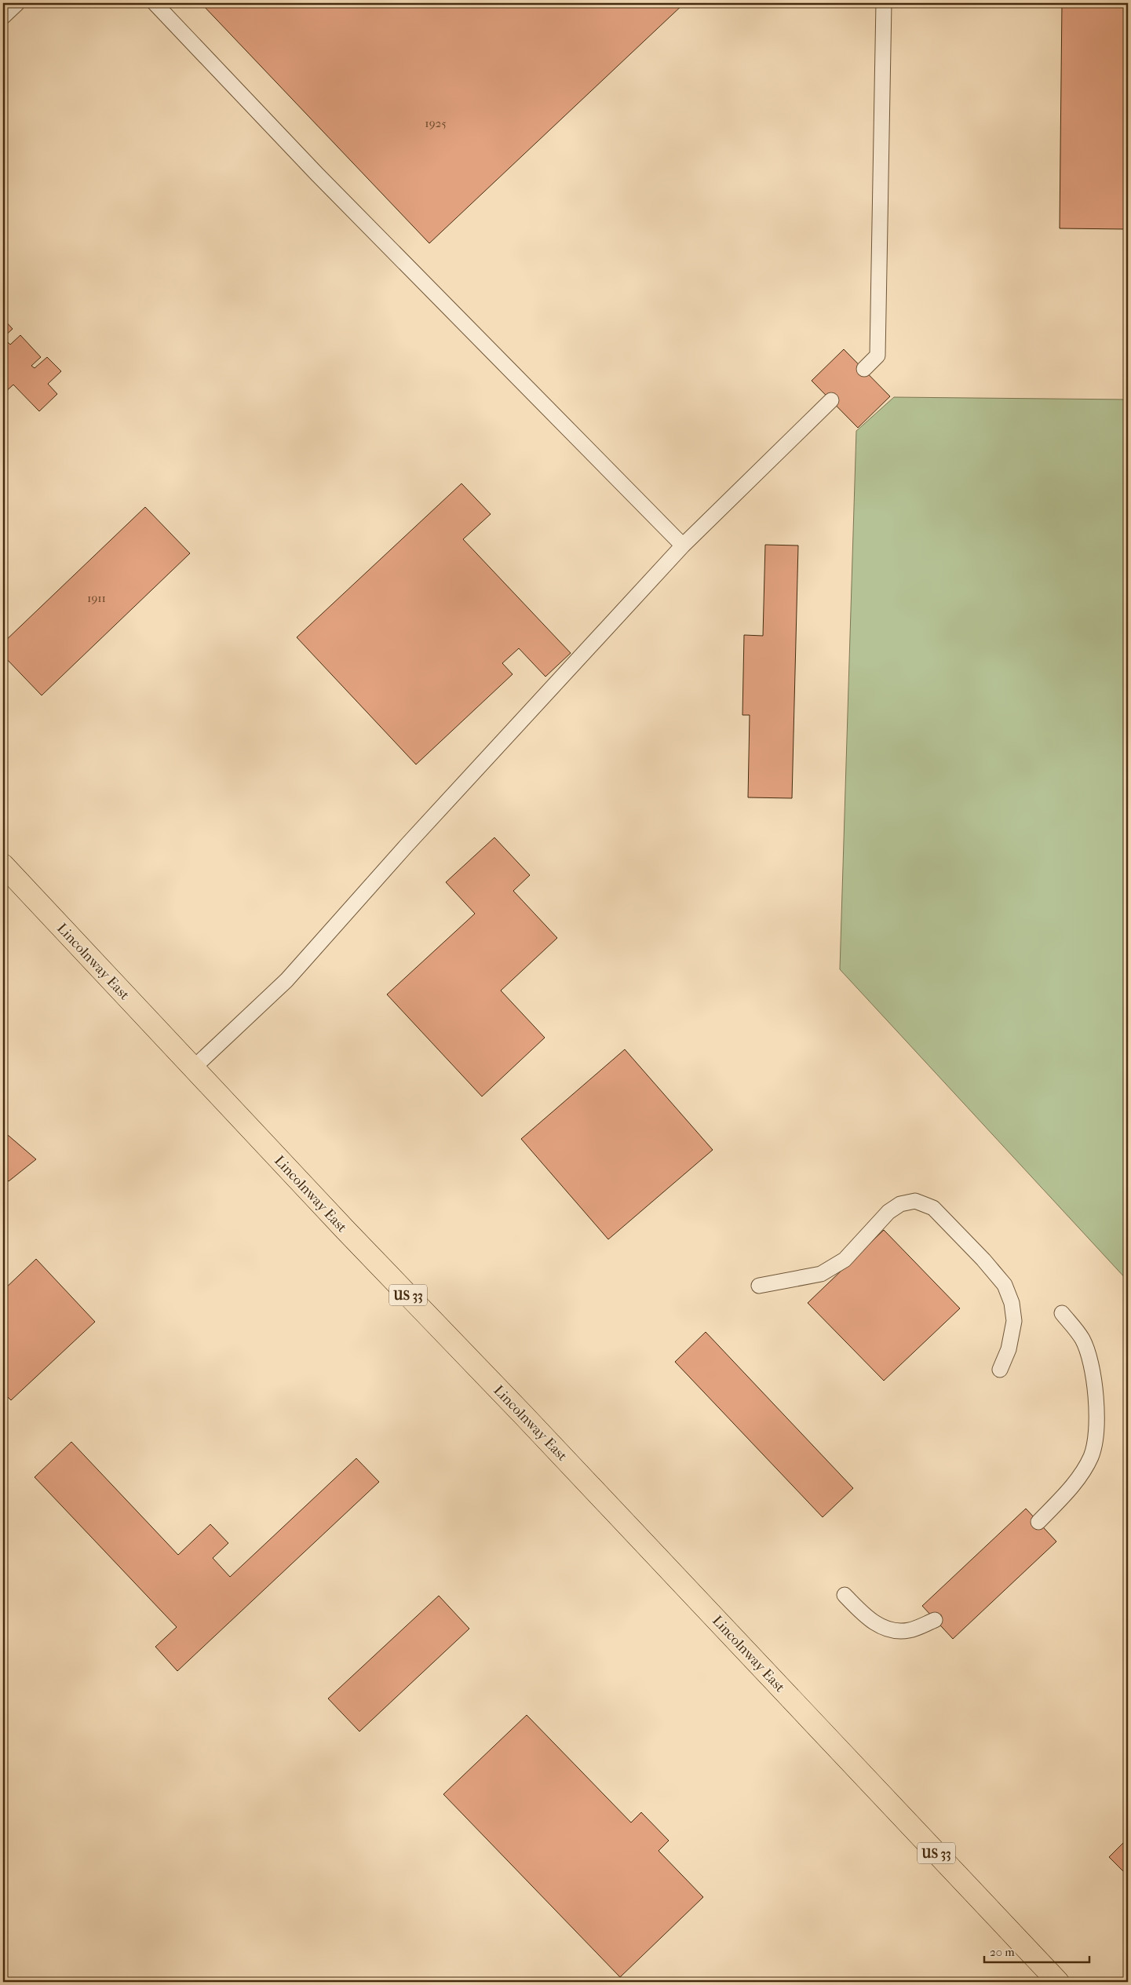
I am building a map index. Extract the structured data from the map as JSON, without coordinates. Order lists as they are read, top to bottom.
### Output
{
  "streets": {
    "highway": ["Lincolnway East", "US 33"]
  },
  "house_numbers": ["1925", "1911"],
  "scale_bar": "20 m"
}
